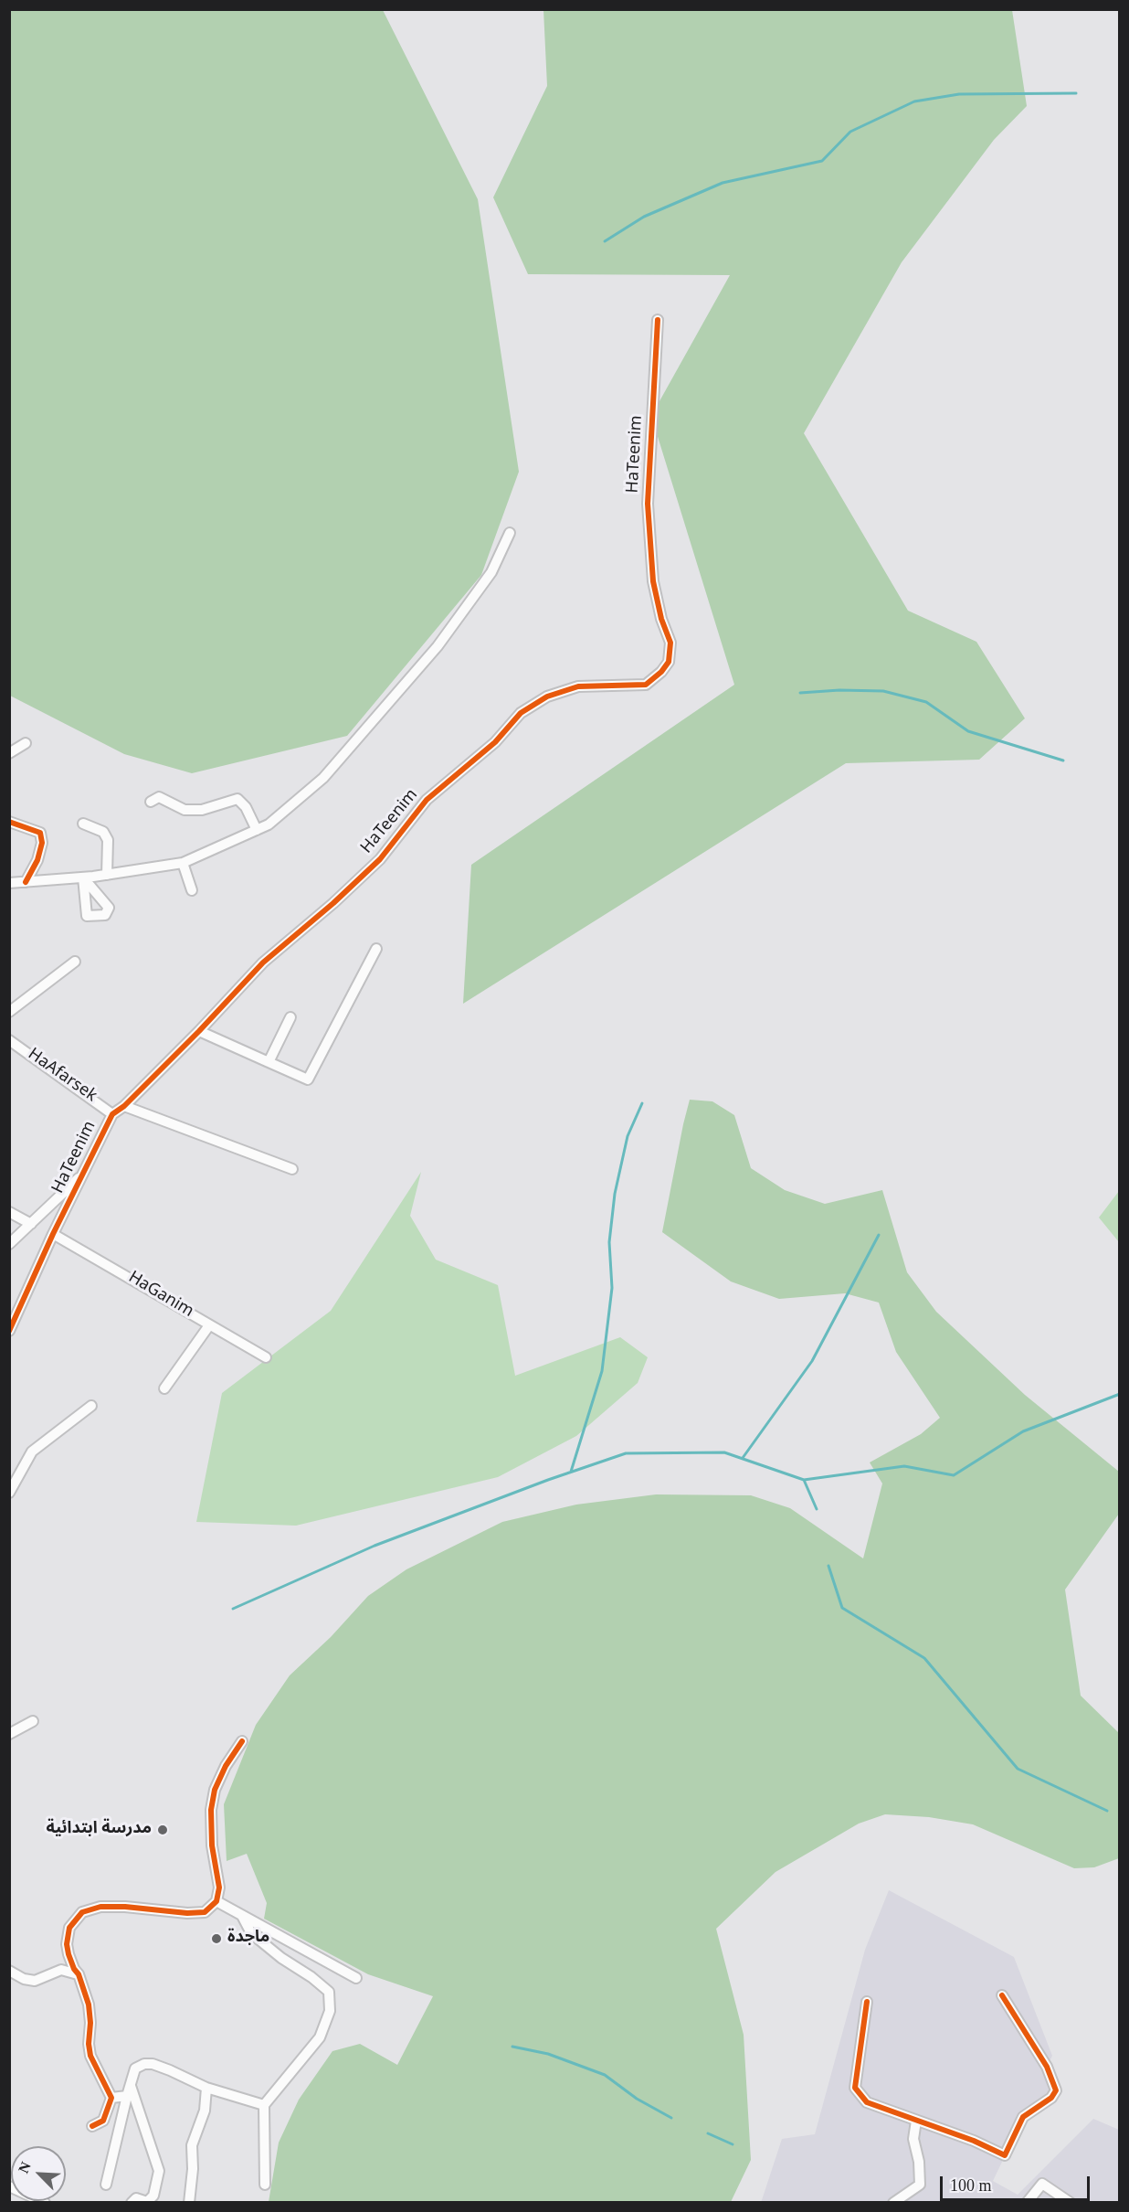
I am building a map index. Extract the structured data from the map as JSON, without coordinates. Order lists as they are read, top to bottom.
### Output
{
  "streets": {
    "street": ["HaTeenim", "HaAfarsek", "HaGanim"]
  },
  "crossings": [
    ["HaTeenim", "HaAfarsek"],
    ["HaTeenim", "HaGanim"]
  ],
  "places": ["مدرسة ابتدائية", "ماجدة"],
  "scale_bar": "100 m",
  "north": "top left"
}
